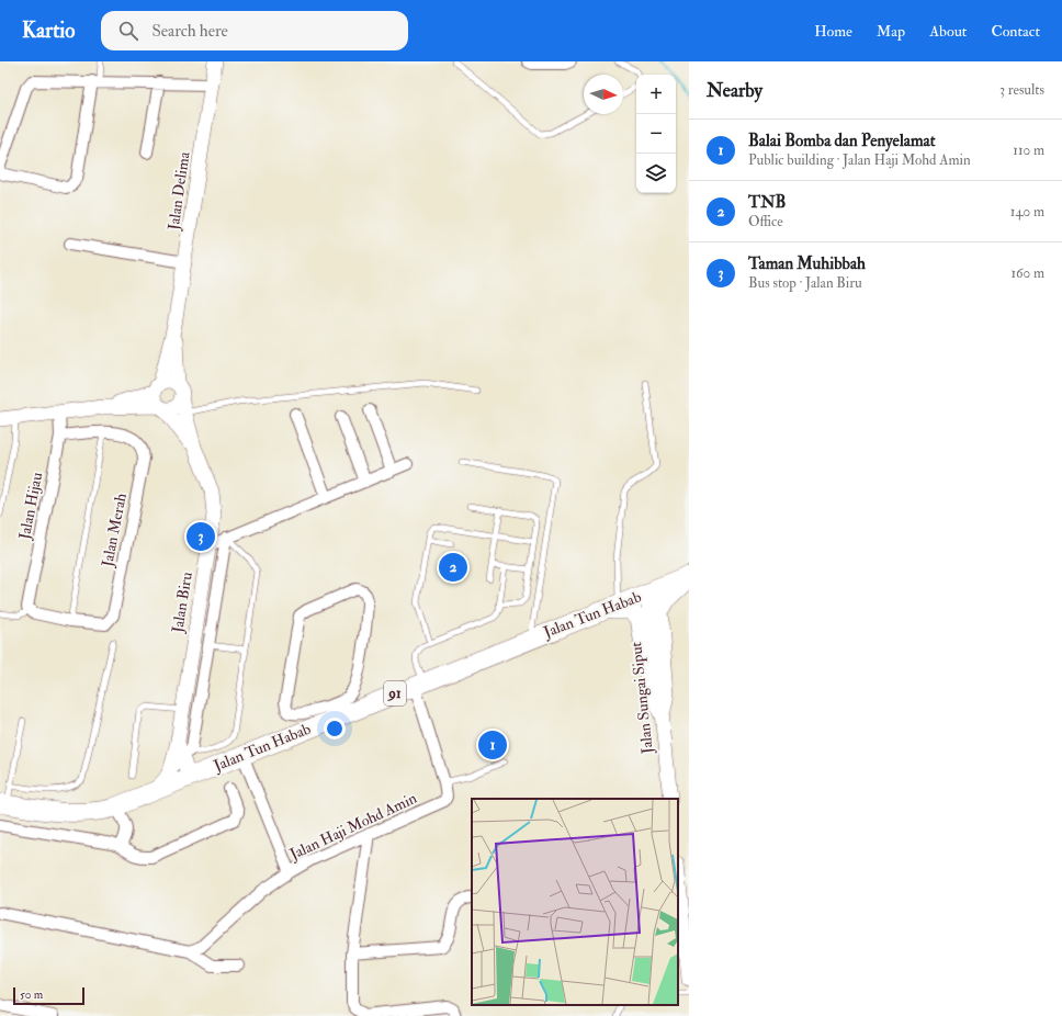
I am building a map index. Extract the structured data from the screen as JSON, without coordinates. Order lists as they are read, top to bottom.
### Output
{
  "streets": {
    "highway": ["Jalan Tun Habab", "91"],
    "street": [
      "Jalan Delima",
      "Jalan Hijau",
      "Jalan Merah",
      "Jalan Biru",
      "Jalan Sungai Siput",
      "Jalan Haji Mohd Amin"
    ]
  },
  "crossings": [
    ["Jalan Delima", "Jalan Biru"],
    ["Jalan Hijau", "Jalan Merah"],
    ["Jalan Biru", "Jalan Tun Habab"],
    ["Jalan Tun Habab", "Jalan Sungai Siput"],
    ["Jalan Tun Habab", "Jalan Haji Mohd Amin"]
  ],
  "scale_bar": "50 m",
  "north": "right",
  "page": {
    "header": "Kartio",
    "search": "Search here",
    "nav": [
      "Home",
      "Map",
      "About",
      "Contact"
    ],
    "heading": ["Nearby", "3 results"],
    "map_buttons": ["+", "−"],
    "list": [
      {
        "mark": "1",
        "name": "Balai Bomba dan Penyelamat",
        "note": "Public building · Jalan Haji Mohd Amin",
        "value": "110 m"
      },
      {
        "mark": "2",
        "name": "TNB",
        "note": "Office",
        "value": "140 m"
      },
      {
        "mark": "3",
        "name": "Taman Muhibbah",
        "note": "Bus stop · Jalan Biru",
        "value": "160 m"
      }
    ],
    "pins": ["3", "2", "1"],
    "scale": "50 m"
  }
}
